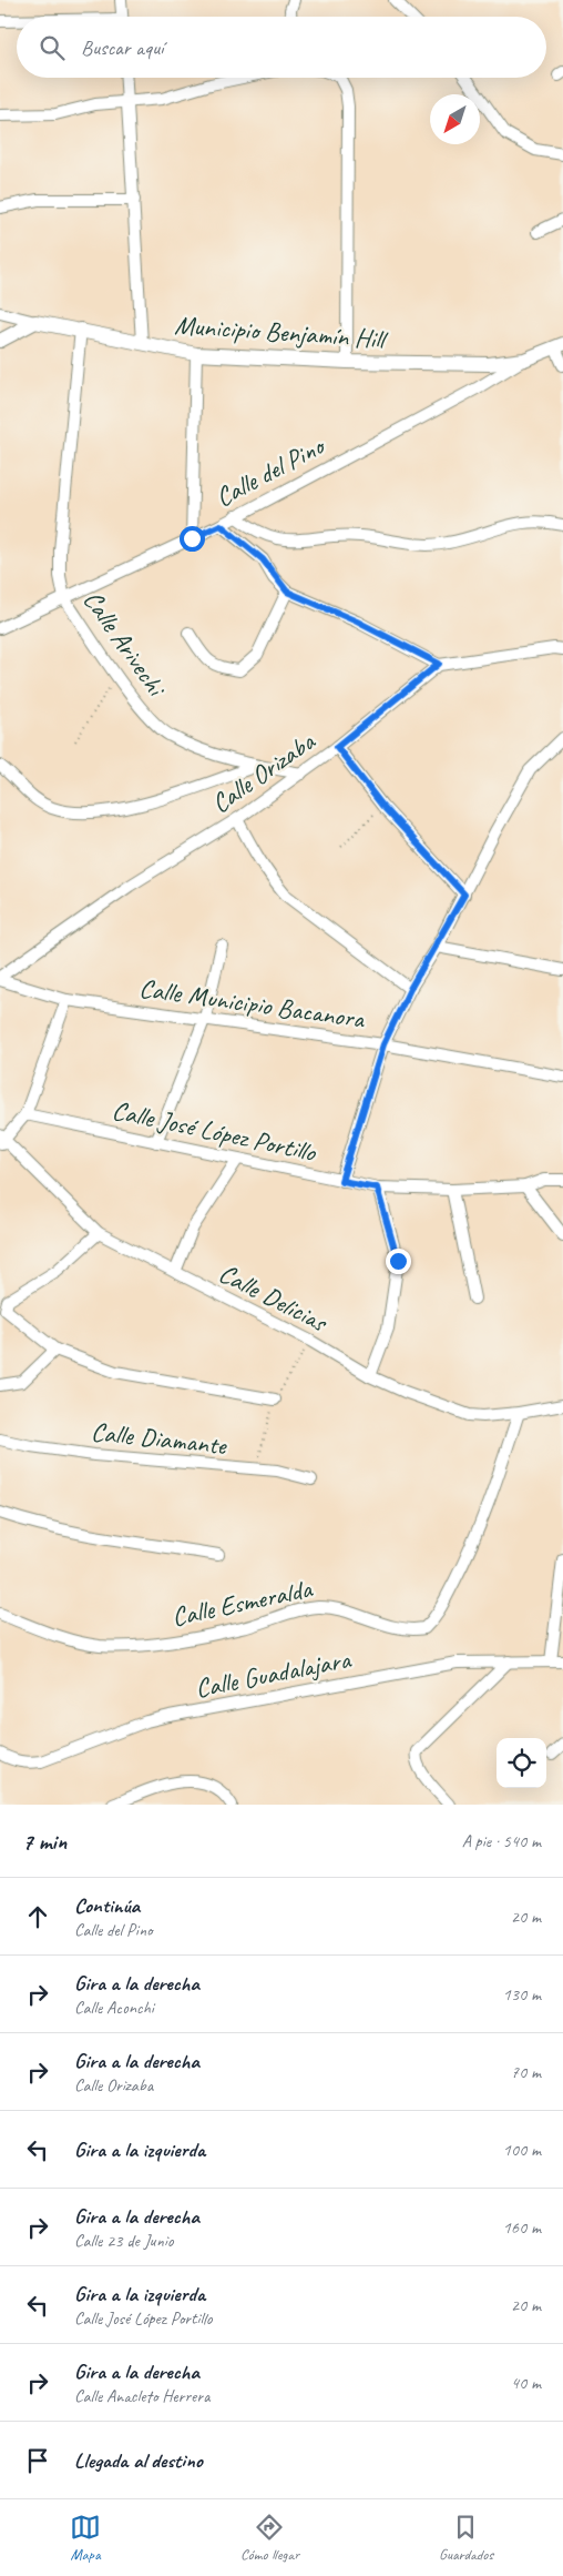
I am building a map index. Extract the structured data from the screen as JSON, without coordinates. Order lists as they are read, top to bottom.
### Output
{
  "streets": {
    "street": [
      "Municipio Benjamín Hill",
      "Calle del Pino",
      "Calle Arivechi",
      "Calle Orizaba",
      "Calle Municipio Bacanora",
      "Calle José López Portillo",
      "Calle Delicias",
      "Calle Diamante",
      "Calle Esmeralda",
      "Calle Guadalajara"
    ]
  },
  "crossings": [
    ["Municipio Benjamín Hill", "Calle del Pino"],
    ["Municipio Benjamín Hill", "Calle Arivechi"],
    ["Calle del Pino", "Calle Arivechi"],
    ["Calle Arivechi", "Calle Orizaba"],
    ["Calle Orizaba", "Calle Municipio Bacanora"],
    ["Calle Delicias", "Calle Esmeralda"]
  ],
  "north": "bottom left",
  "page": {
    "search": "Buscar aquí",
    "heading": ["7 min", "A pie · 540 m"],
    "list": [
      ["Continúa", "Calle del Pino", "20 m"],
      ["Gira a la derecha", "Calle Aconchi", "130 m"],
      ["Gira a la derecha", "Calle Orizaba", "70 m"],
      ["Gira a la izquierda", "100 m"],
      ["Gira a la derecha", "Calle 23 de Junio", "160 m"],
      ["Gira a la izquierda", "Calle José López Portillo", "20 m"],
      ["Gira a la derecha", "Calle Anacleto Herrera", "40 m"],
      "Llegada al destino"
    ],
    "nav": ["Mapa", "Cómo llegar", "Guardados"]
  }
}
